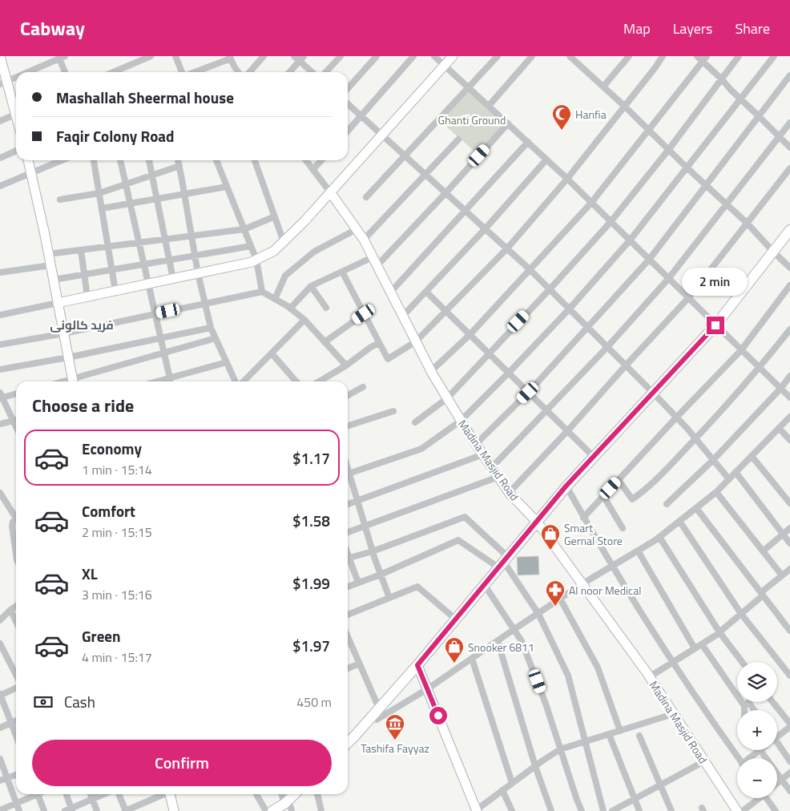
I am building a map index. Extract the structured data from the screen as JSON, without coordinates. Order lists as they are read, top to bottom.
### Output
{
  "streets": {
    "street": ["Madina Masjid Road"]
  },
  "districts": ["فرید کالونی"],
  "parks": ["Ghanti Ground"],
  "places": {
    "mosque": ["Hanfia"],
    "shop": ["Smart Gernal Store", "Snooker 6811"],
    "pharmacy": ["Al noor Medical"],
    "museum": ["Tashifa Fayyaz"]
  },
  "page": {
    "header": "Cabway",
    "nav": ["Map", "Layers", "Share"],
    "banner": ["Mashallah Sheermal house", "Faqir Colony Road"],
    "bubble": "2 min",
    "heading": "Choose a ride",
    "list": [
      {
        "name": "Economy",
        "note": "1 min · 15:14",
        "value": "$1.17"
      },
      {
        "name": "Comfort",
        "note": "2 min · 15:15",
        "value": "$1.58"
      },
      {
        "name": "XL",
        "note": "3 min · 15:16",
        "value": "$1.99"
      },
      {
        "name": "Green",
        "note": "4 min · 15:17",
        "value": "$1.97"
      }
    ],
    "map_buttons": ["+", "−"],
    "pay": ["Cash", "450 m"],
    "buttons": "Confirm"
  }
}
